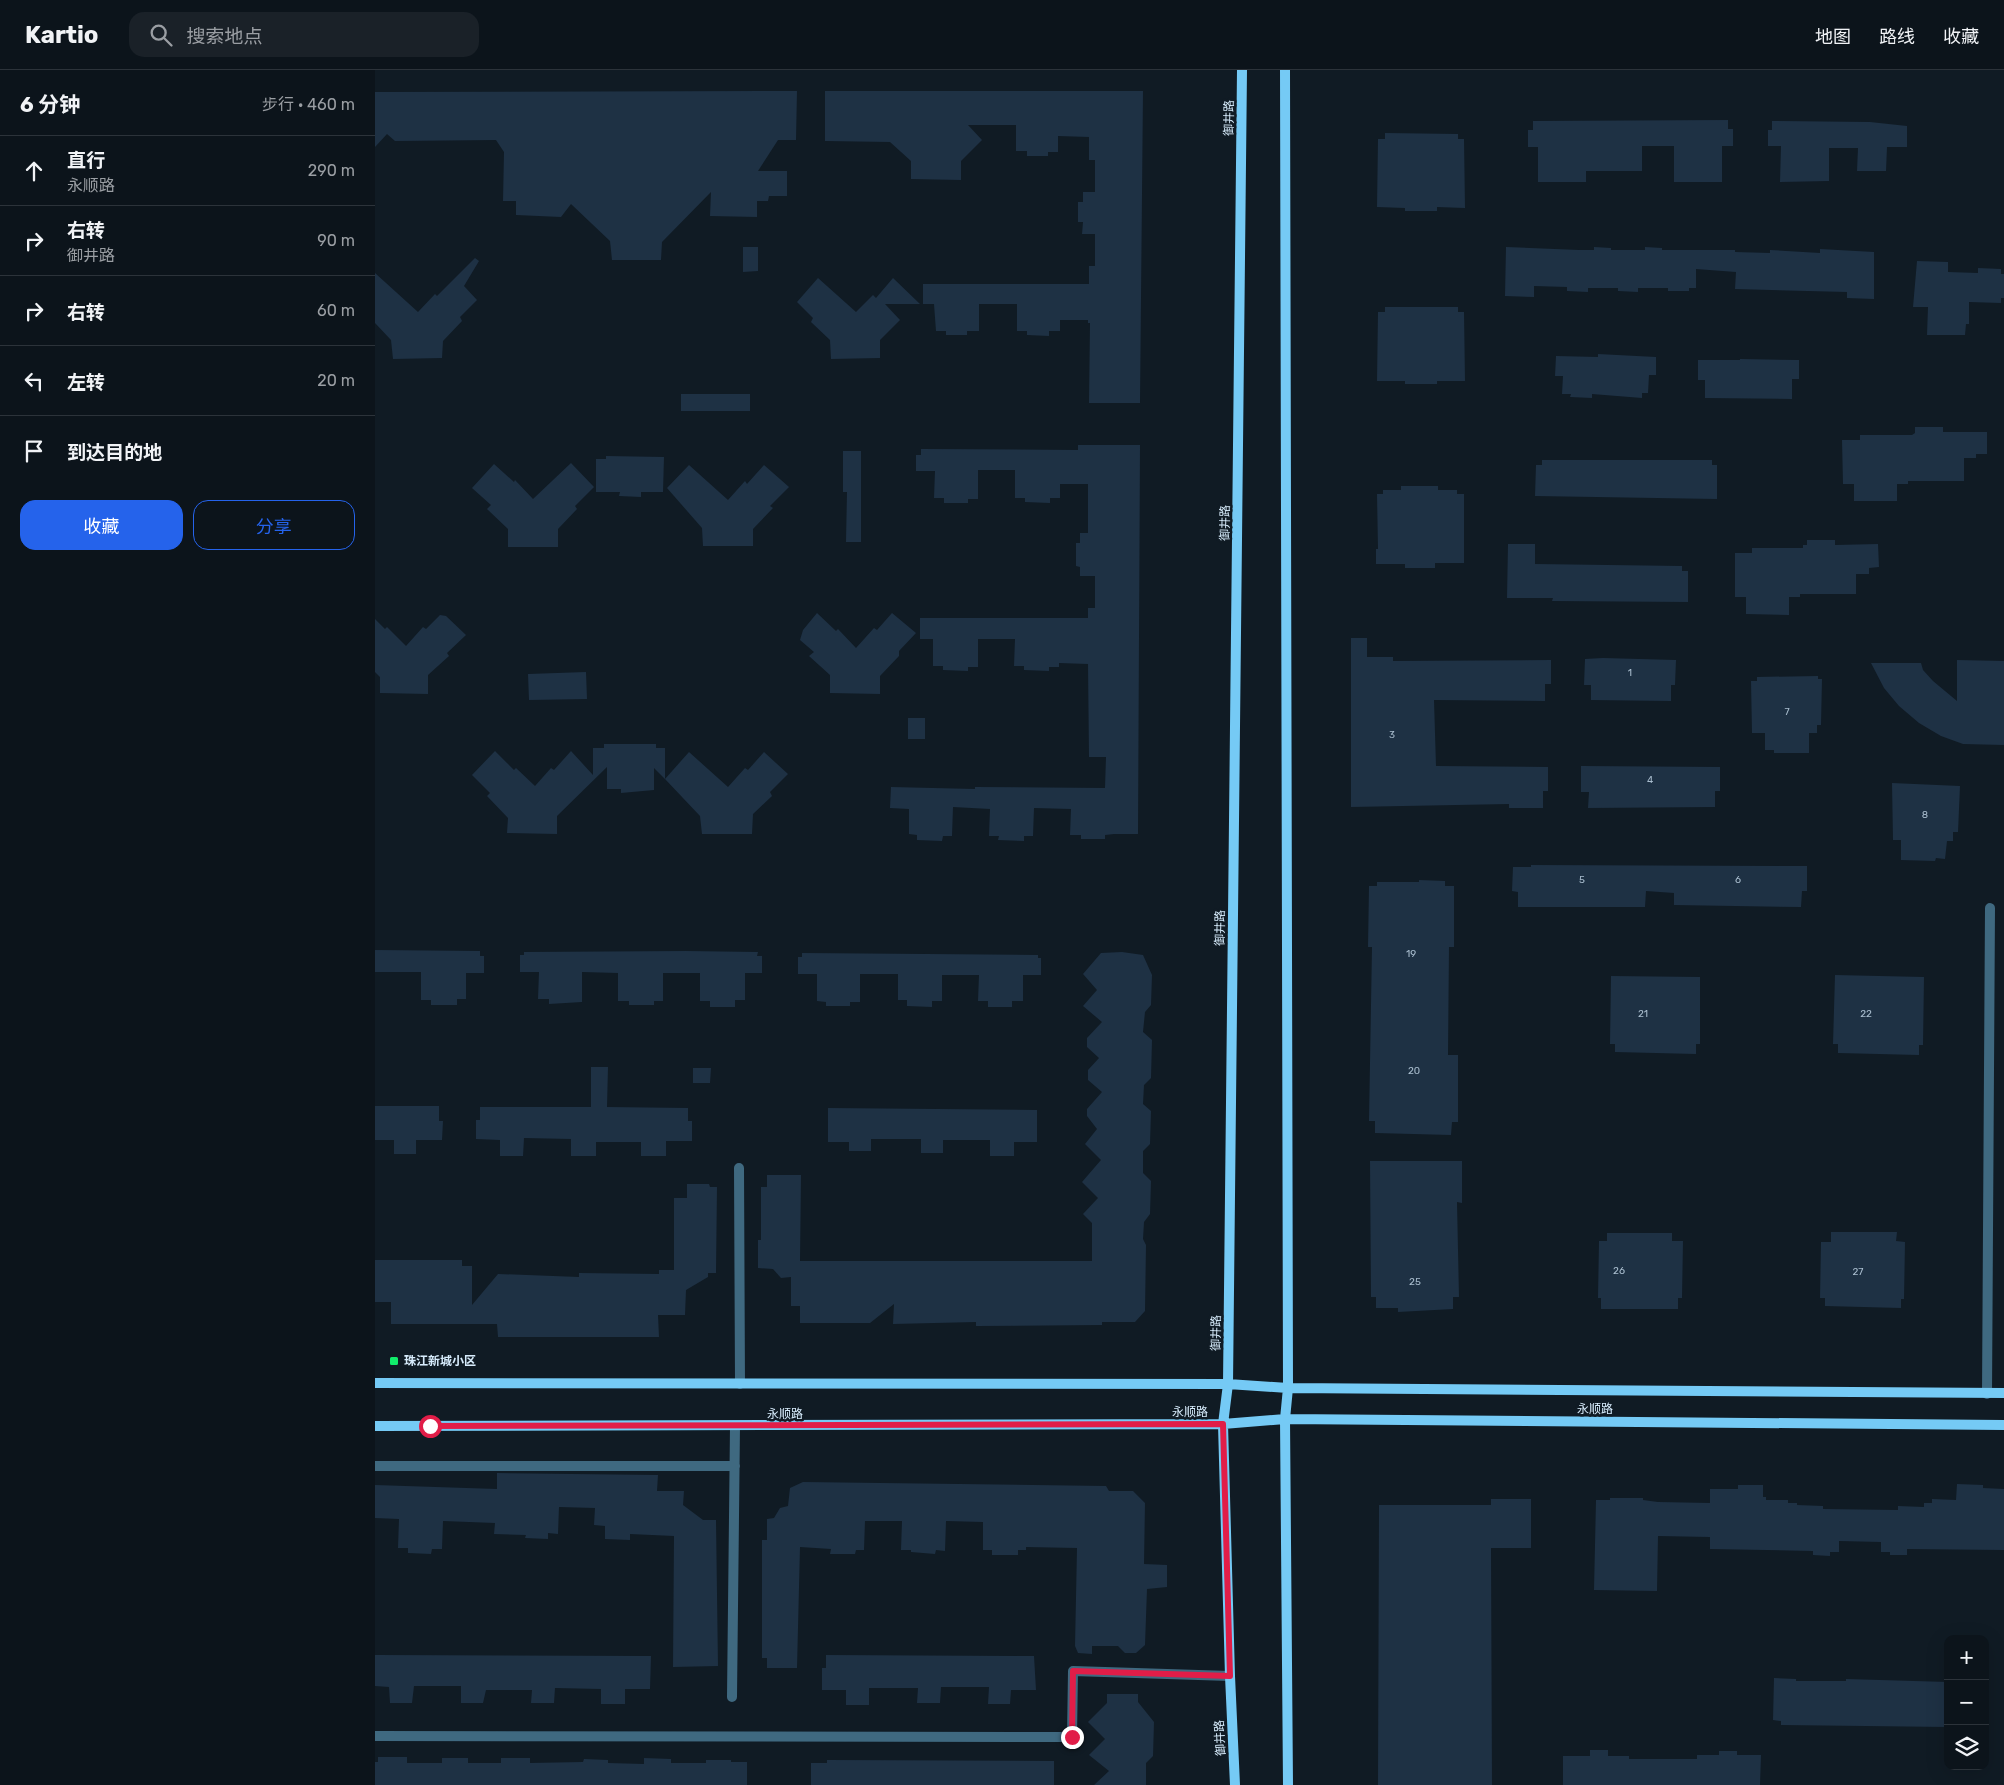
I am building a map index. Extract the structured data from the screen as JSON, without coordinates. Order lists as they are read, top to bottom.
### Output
{
  "streets": {
    "street": ["御井路", "永顺路"]
  },
  "crossings": [
    ["御井路", "永顺路"]
  ],
  "places": {
    "transit": ["珠江新城小区"]
  },
  "house_numbers": [
    "1",
    "7",
    "3",
    "4",
    "8",
    "5",
    "6",
    "19",
    "21",
    "22",
    "20",
    "26",
    "27",
    "25"
  ],
  "page": {
    "header": "Kartio",
    "search": "搜索地点",
    "nav": ["地图", "路线", "收藏"],
    "heading": ["6 分钟", "步行 · 460 m"],
    "list": [
      ["直行", "永顺路", "290 m"],
      ["右转", "御井路", "90 m"],
      ["右转", "60 m"],
      ["左转", "20 m"],
      "到达目的地"
    ],
    "buttons": ["收藏", "分享"],
    "map_buttons": ["+", "−"]
  }
}
